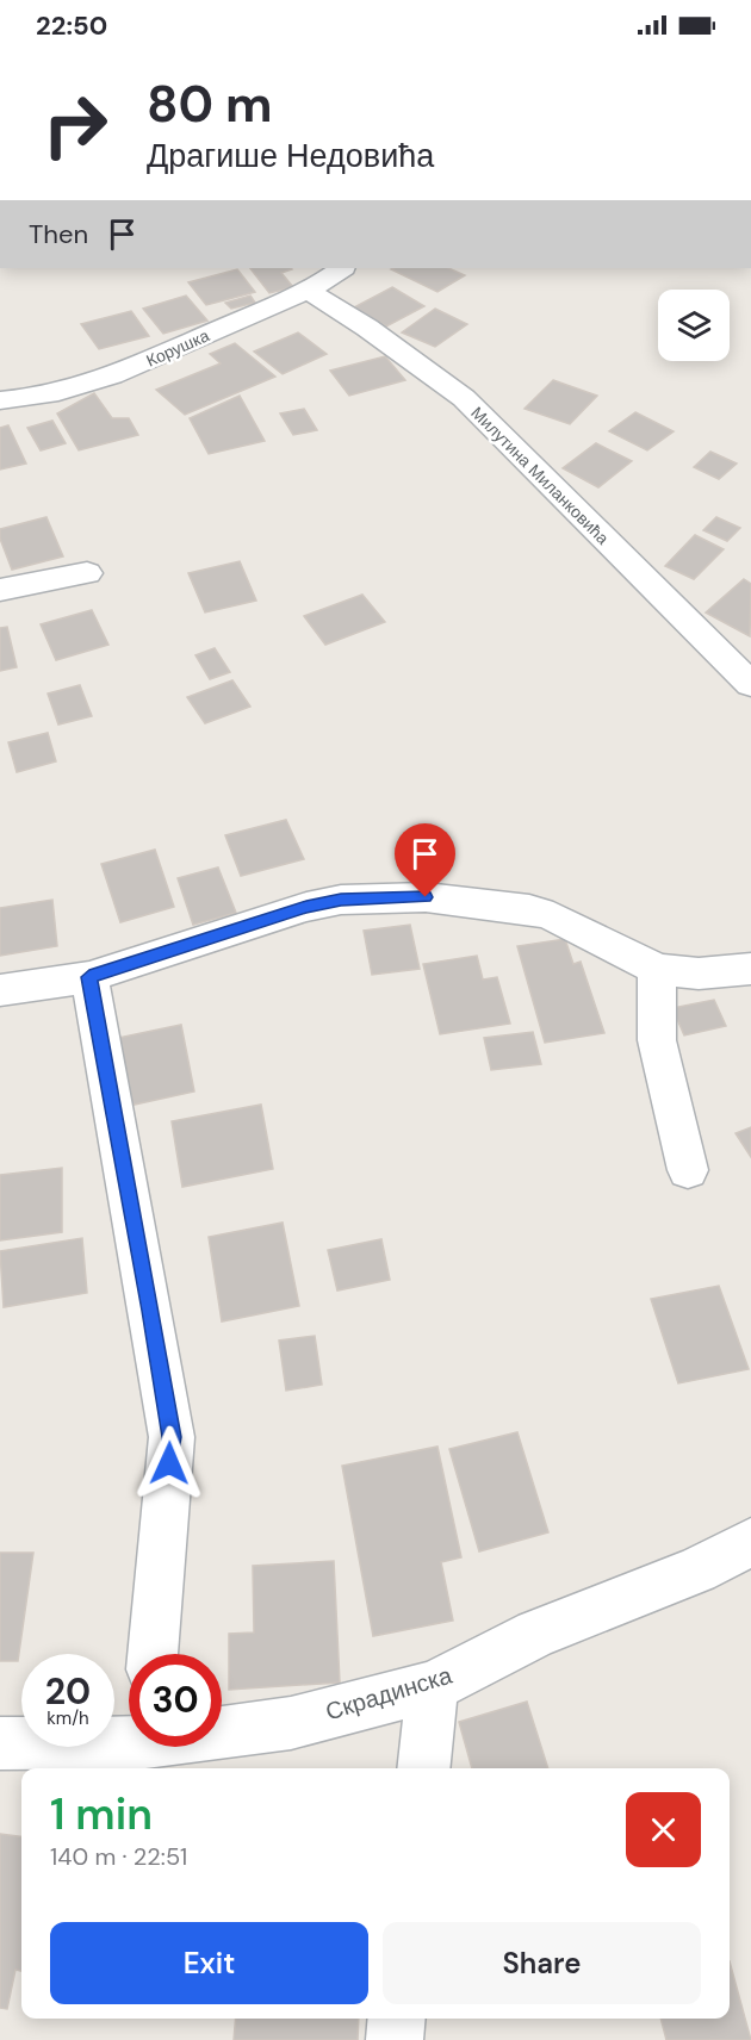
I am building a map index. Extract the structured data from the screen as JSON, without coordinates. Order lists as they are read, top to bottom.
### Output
{
  "streets": {
    "street": ["Корушка", "Милутина Миланковића", "Скрадинска"]
  },
  "crossings": [
    ["Корушка", "Милутина Миланковића"]
  ],
  "page": {
    "status": "22:50",
    "turn": ["80 m", "Драгише Недовића"],
    "then": "Then",
    "speed": "20 km/h",
    "limit": "30",
    "heading": ["1 min", "140 m · 22:51"],
    "buttons": ["Exit", "Share"]
  }
}
